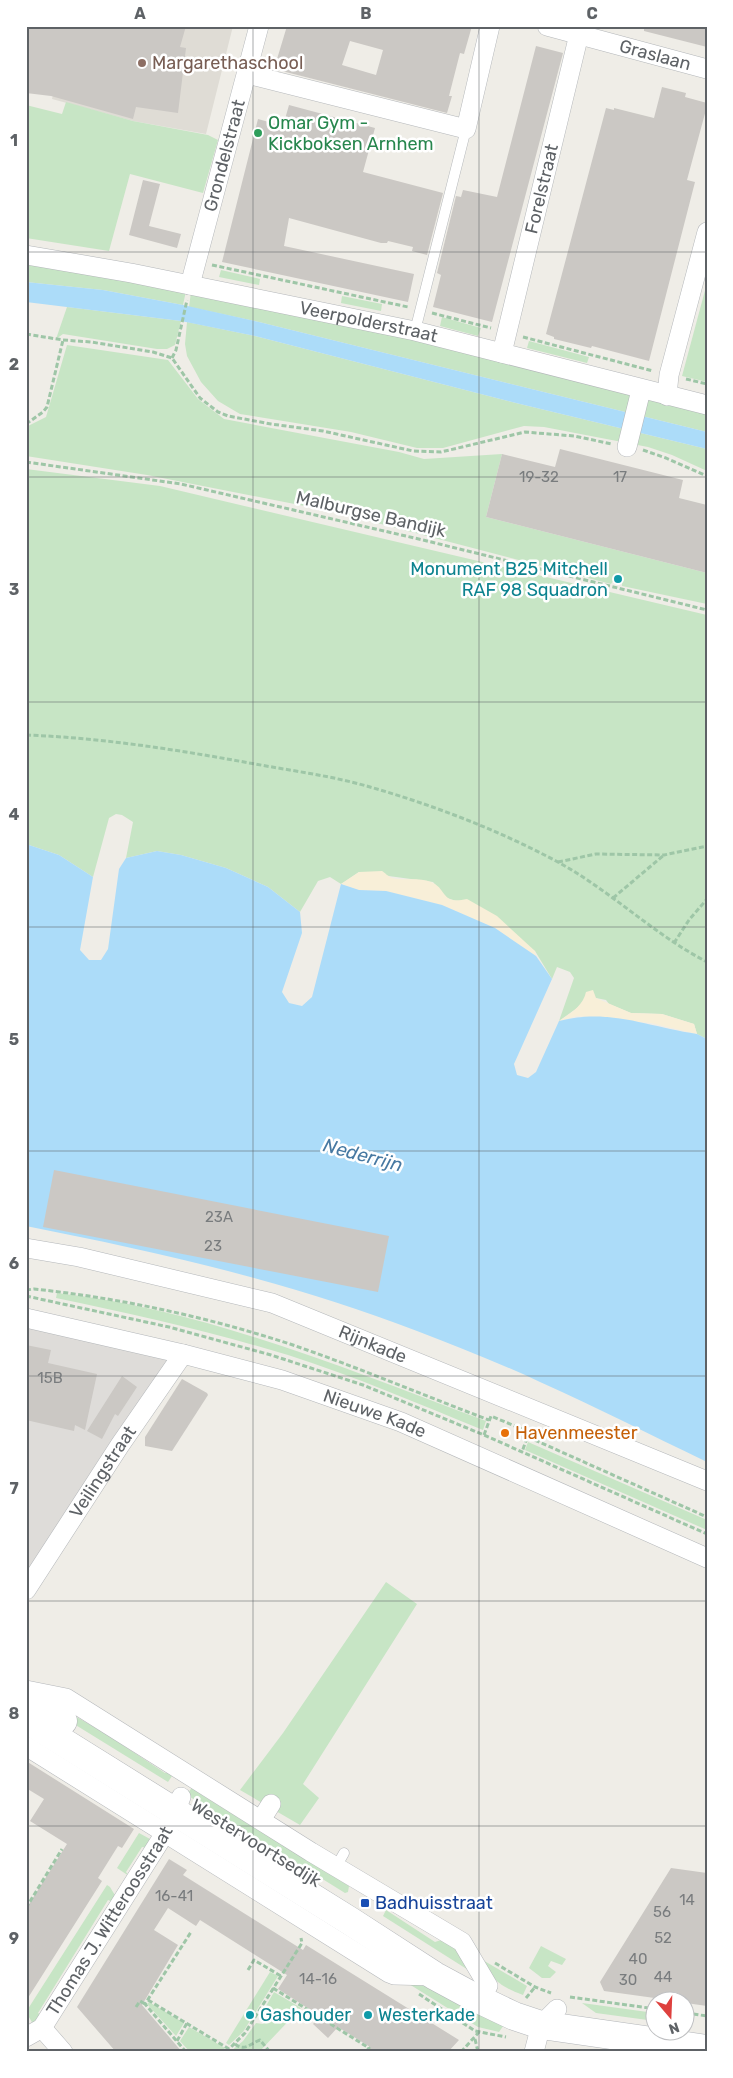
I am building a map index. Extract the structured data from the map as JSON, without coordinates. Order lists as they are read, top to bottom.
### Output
{
  "streets": {
    "main road": ["Westervoortsedijk"],
    "street": [
      "Graslaan",
      "Grondelstraat",
      "Forelstraat",
      "Veerpolderstraat",
      "Rijnkade",
      "Nieuwe Kade",
      "Veilingstraat",
      "Thomas J. Witteroosstraat"
    ],
    "path": ["Malburgse Bandijk"]
  },
  "crossings": [
    ["Graslaan", "Forelstraat"],
    ["Grondelstraat", "Veerpolderstraat"],
    ["Forelstraat", "Veerpolderstraat"],
    ["Nieuwe Kade", "Veilingstraat"],
    ["Westervoortsedijk", "Thomas J. Witteroosstraat"]
  ],
  "water": ["Nederrijn"],
  "places": {
    "other": [
      "Margarethaschool",
      "Omar Gym - Kickboksen Arnhem",
      "Monument B25 Mitchell RAF 98 Squadron",
      "Havenmeester",
      "Gashouder",
      "Westerkade"
    ],
    "transit": ["Badhuisstraat"]
  },
  "house_numbers": [
    "19-32",
    "17",
    "23A",
    "23",
    "15B",
    "16-41",
    "14",
    "56",
    "52",
    "40",
    "44",
    "14-16",
    "30"
  ],
  "north": "bottom",
  "grid": {
    "columns": ["A", "B", "C"],
    "rows": [
      "1",
      "2",
      "3",
      "4",
      "5",
      "6",
      "7",
      "8",
      "9"
    ]
  }
}
